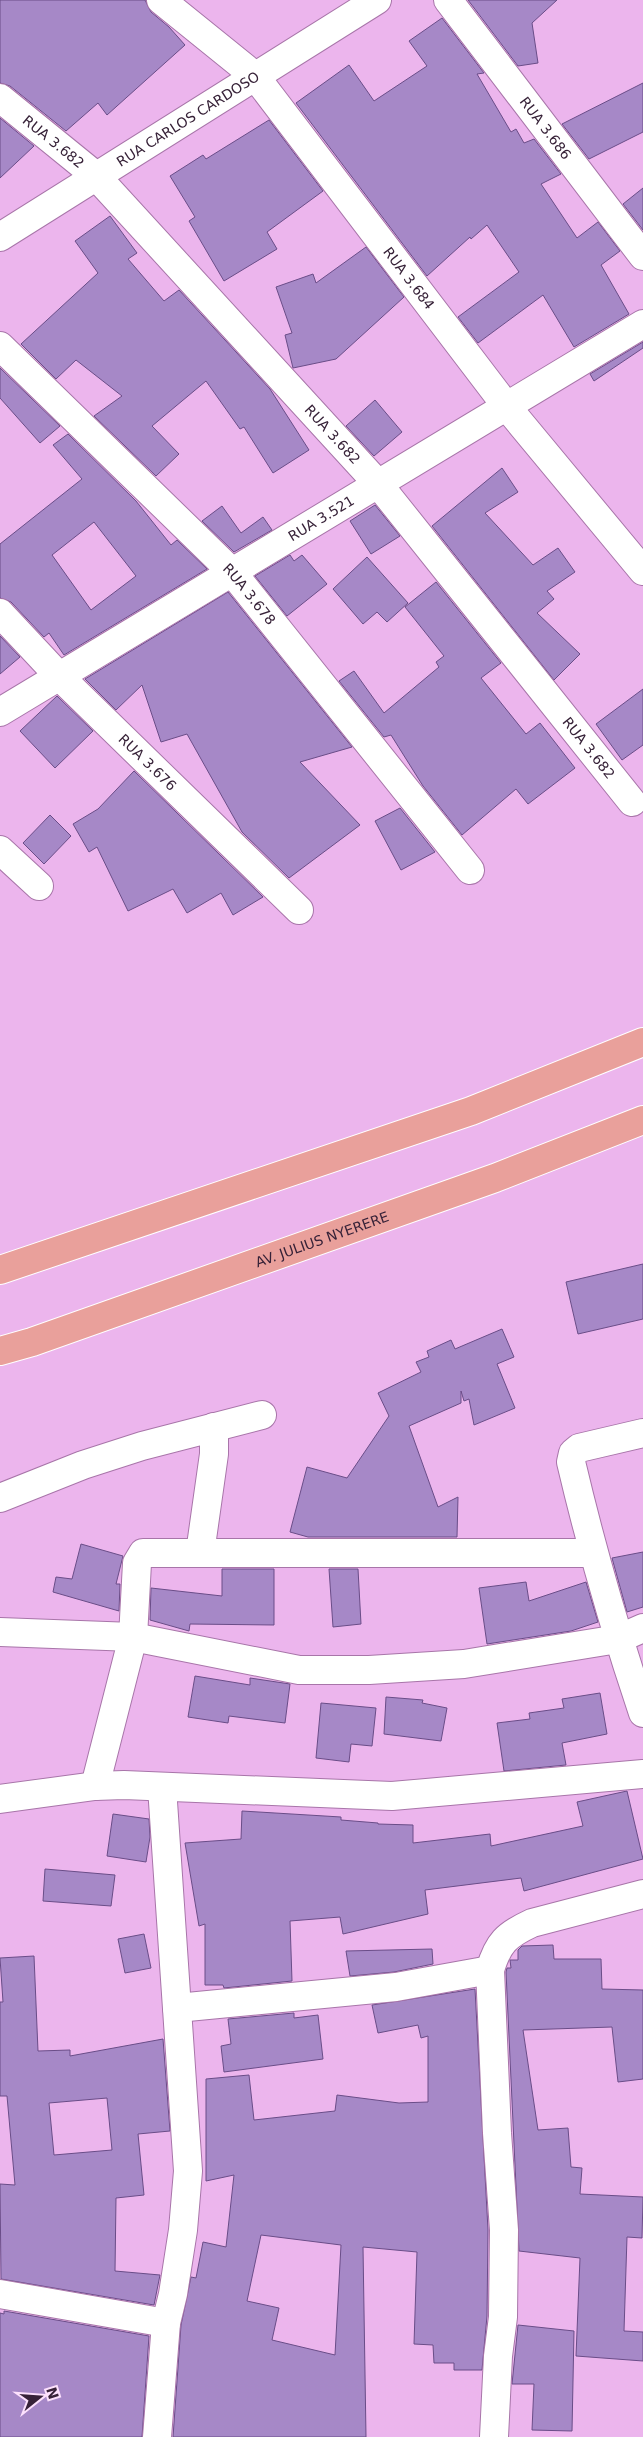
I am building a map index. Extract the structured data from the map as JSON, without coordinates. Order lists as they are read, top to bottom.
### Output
{
  "streets": {
    "main road": ["AV. JULIUS NYERERE"],
    "street": [
      "RUA CARLOS CARDOSO",
      "RUA 3.686",
      "RUA 3.682",
      "RUA 3.684",
      "RUA 3.521",
      "RUA 3.678",
      "RUA 3.676"
    ]
  },
  "crossings": [
    ["RUA CARLOS CARDOSO", "RUA 3.682"],
    ["RUA CARLOS CARDOSO", "RUA 3.684"],
    ["RUA 3.682", "RUA 3.521"],
    ["RUA 3.684", "RUA 3.521"],
    ["RUA 3.521", "RUA 3.678"],
    ["RUA 3.521", "RUA 3.676"]
  ],
  "north": "right"
}
